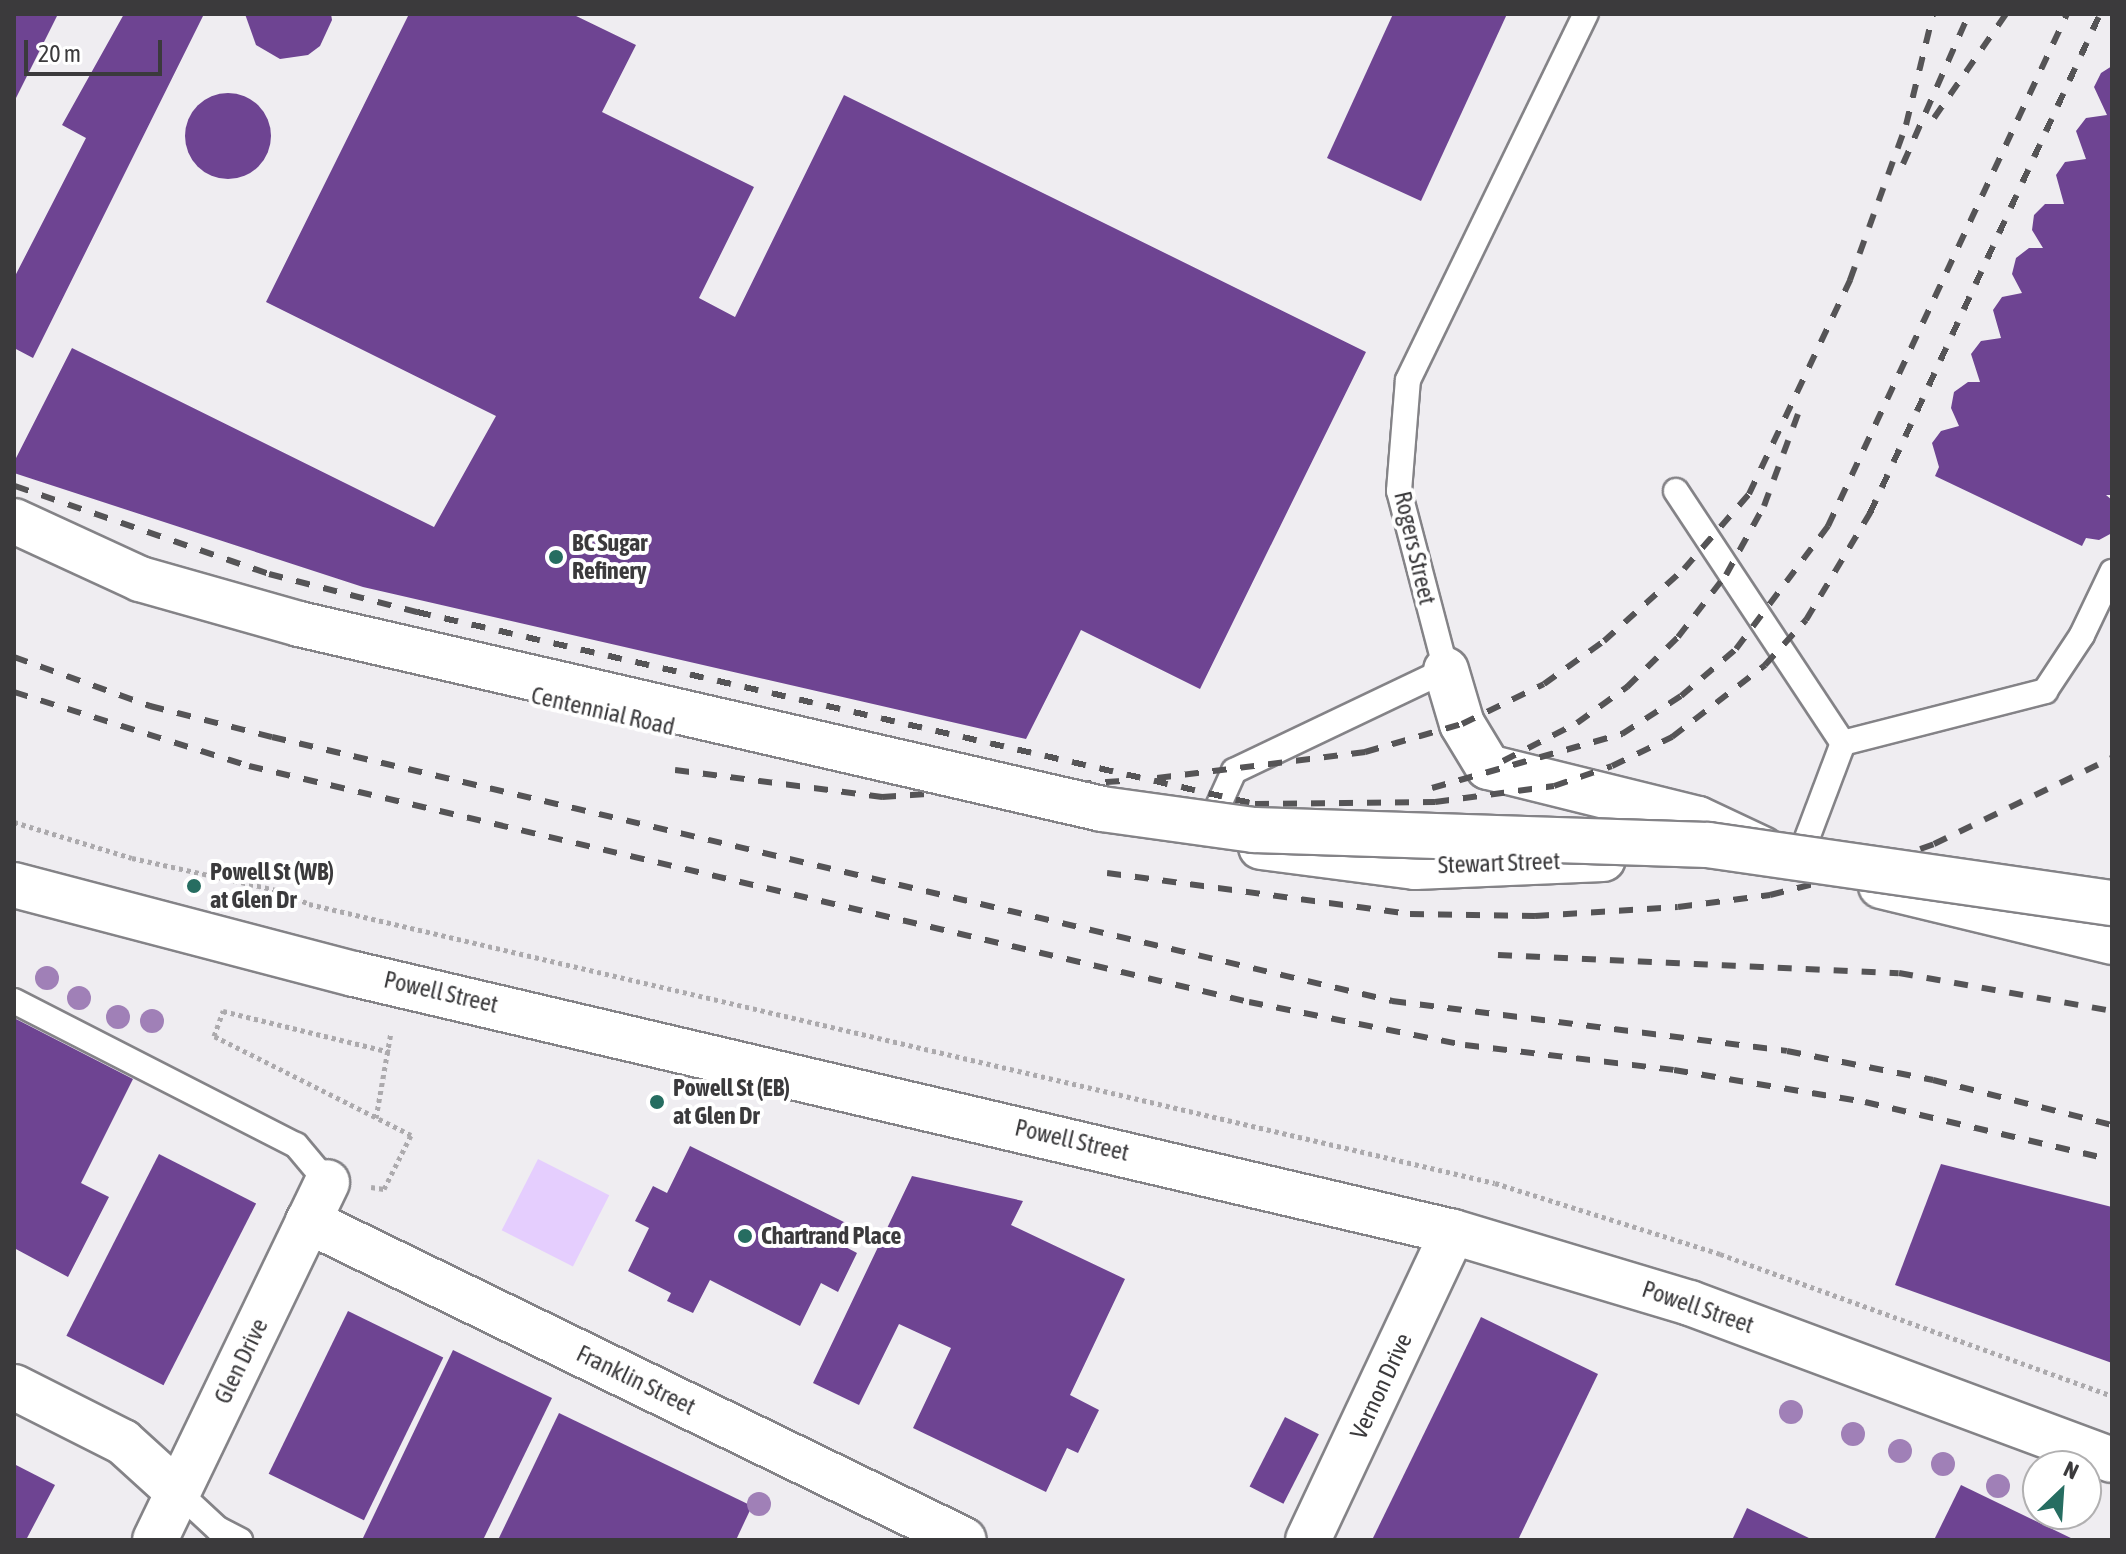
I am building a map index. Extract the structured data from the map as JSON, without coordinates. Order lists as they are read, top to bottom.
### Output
{
  "streets": {
    "street": [
      "Centennial Road",
      "Stewart Street",
      "Powell Street",
      "Glen Drive",
      "Franklin Street",
      "Vernon Drive"
    ],
    "lane": ["Rogers Street"]
  },
  "crossings": [
    ["Rogers Street", "Stewart Street"],
    ["Centennial Road", "Stewart Street"],
    ["Powell Street", "Vernon Drive"],
    ["Glen Drive", "Franklin Street"]
  ],
  "places": [
    "BC Sugar Refinery",
    "Powell St (WB) at Glen Dr",
    "Powell St (EB) at Glen Dr",
    "Chartrand Place"
  ],
  "scale_bar": "20 m",
  "north": "top right"
}
